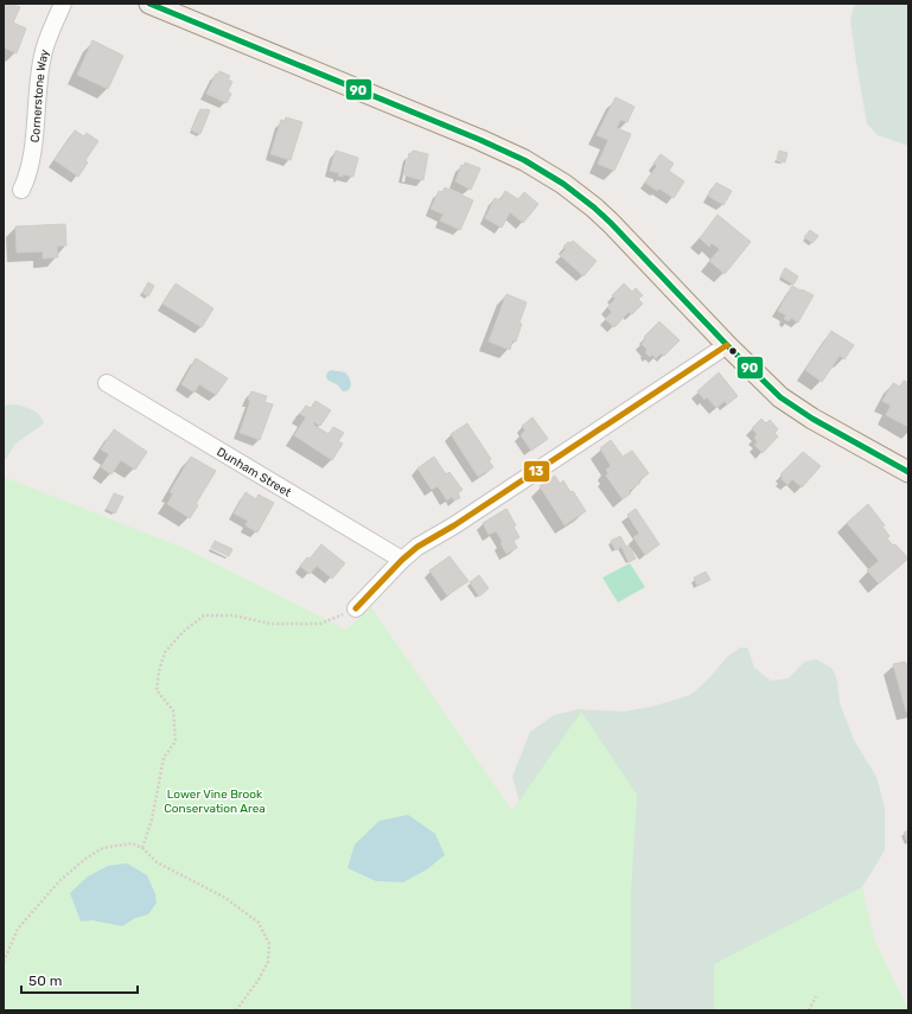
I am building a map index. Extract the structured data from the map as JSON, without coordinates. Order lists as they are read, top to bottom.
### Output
{
  "streets": {
    "street": ["Cornerstone Way", "Dunham Street"]
  },
  "parks": ["Lower Vine Brook Conservation Area"],
  "lines": ["transit line 90", "transit line 13"],
  "scale_bar": "50 m"
}
